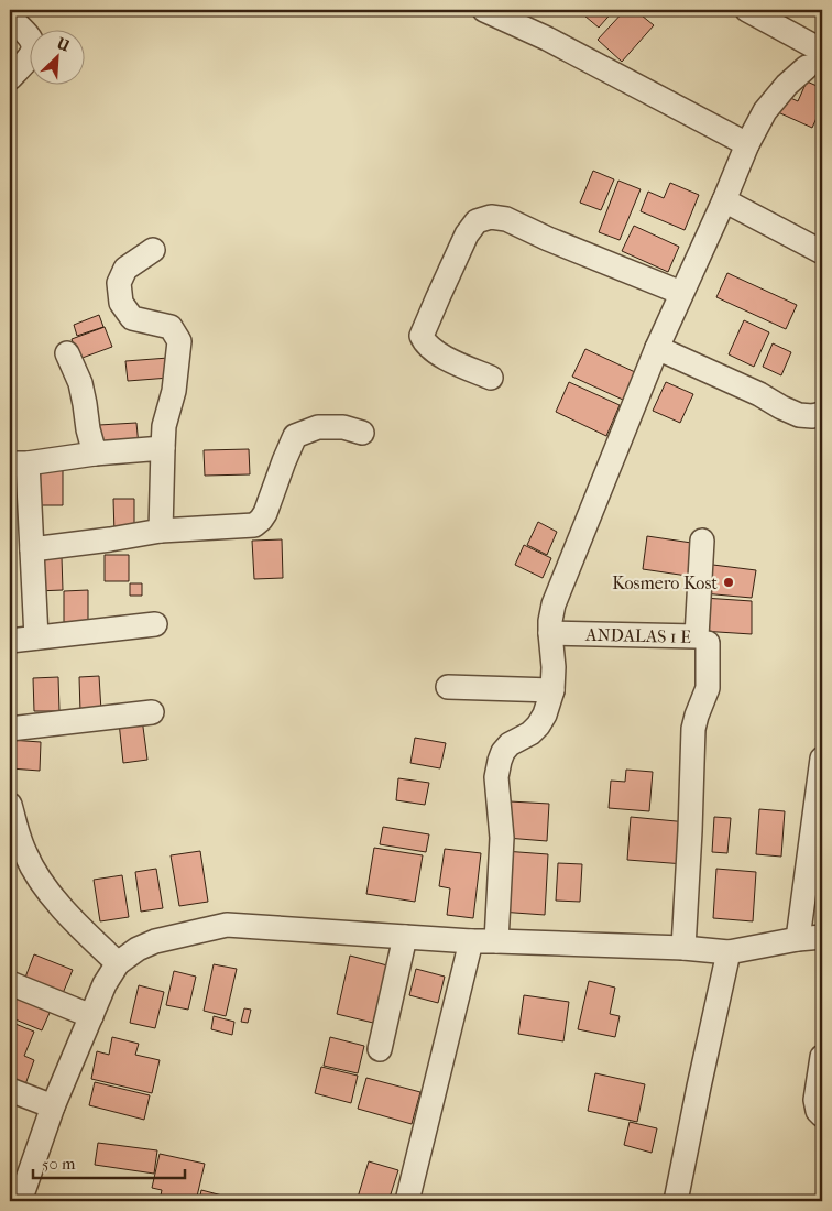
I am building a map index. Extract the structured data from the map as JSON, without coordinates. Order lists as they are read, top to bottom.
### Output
{
  "streets": {
    "street": ["ANDALAS 1 E"]
  },
  "places": ["Kosmero Kost"],
  "scale_bar": "50 m",
  "north": "top right"
}
